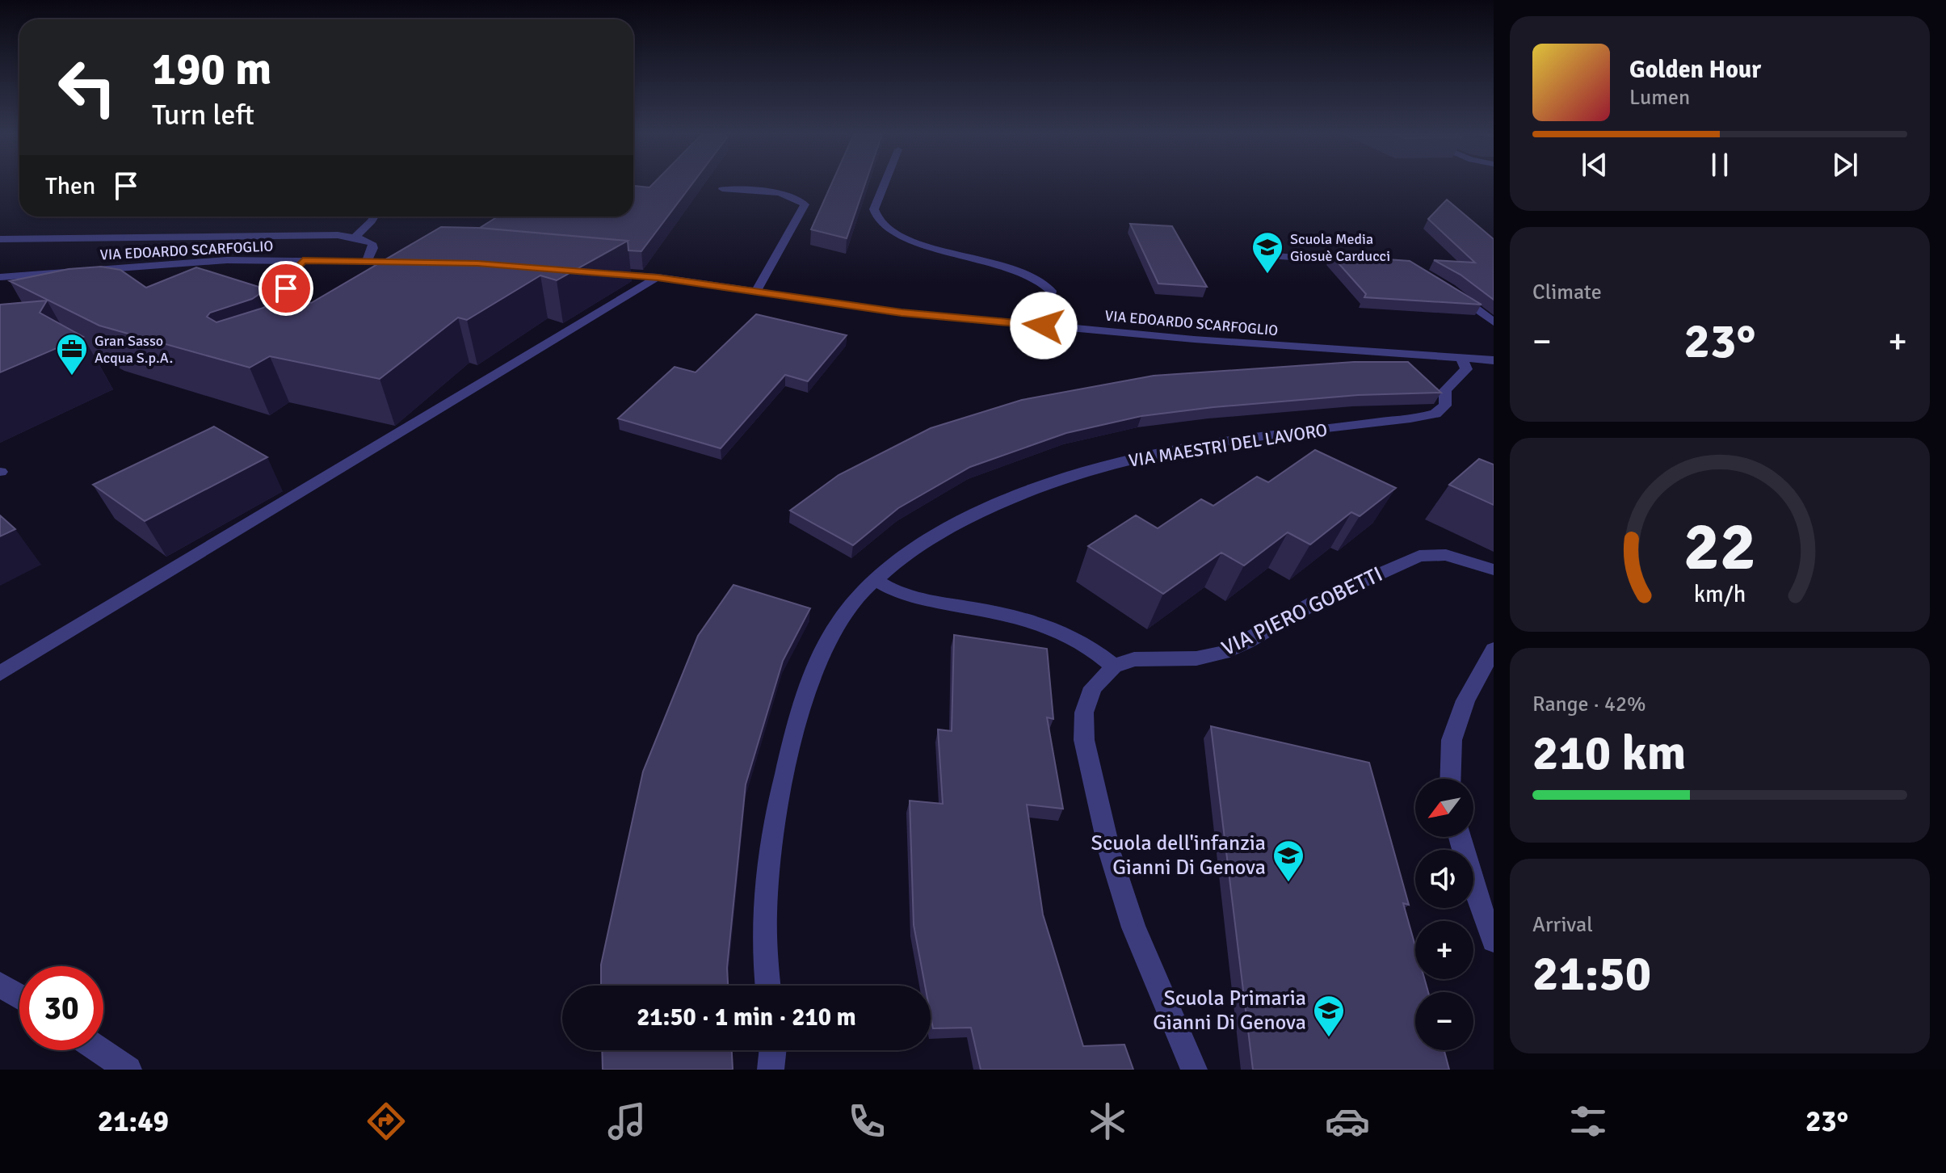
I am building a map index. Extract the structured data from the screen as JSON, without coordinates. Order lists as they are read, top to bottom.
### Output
{
  "streets": {
    "street": ["VIA EDOARDO SCARFOGLIO", "VIA MAESTRI DEL LAVORO", "VIA PIERO GOBETTI"]
  },
  "crossings": [
    ["VIA EDOARDO SCARFOGLIO", "VIA MAESTRI DEL LAVORO"]
  ],
  "places": {
    "school or university": ["Scuola Media Giosuè Carducci", "Scuola dell'infanzia Gianni Di Genova", "Scuola Primaria Gianni Di Genova"],
    "office": ["Gran Sasso Acqua S.p.A."]
  },
  "north": "bottom left",
  "page": {
    "turn": ["190 m", "Turn left"],
    "song": ["Golden Hour", "Lumen"],
    "then": "Then",
    "tile": [
      "Climate",
      ["Range · 42%", "210 km"],
      ["Arrival", "21:50"]
    ],
    "heat": ["−", "23°", "+"],
    "map_buttons": ["+", "−"],
    "limit": "30",
    "trip": "21:50 · 1 min · 210 m",
    "tabs": ["21:49", "23°"],
    "gauge": ["22", "km/h"]
  }
}
